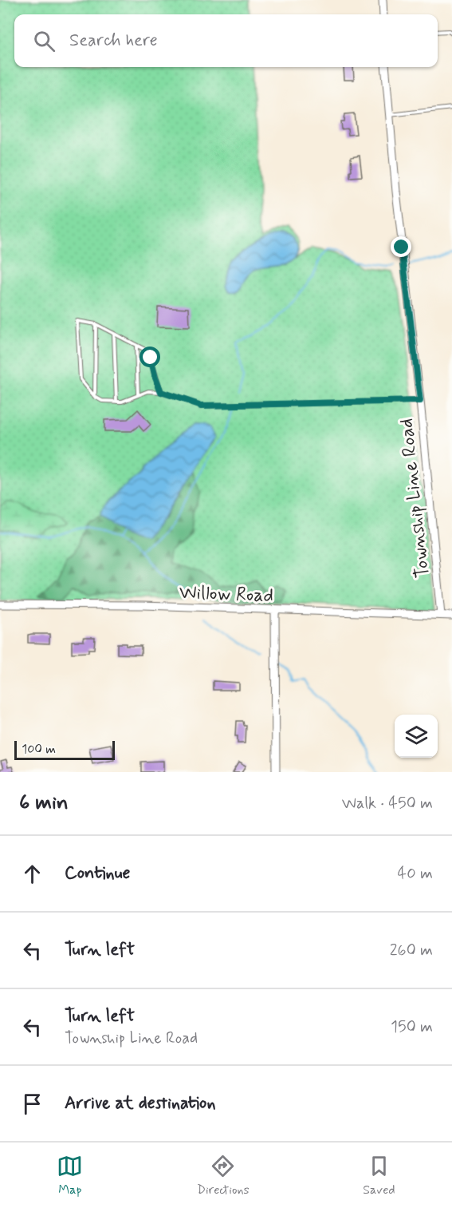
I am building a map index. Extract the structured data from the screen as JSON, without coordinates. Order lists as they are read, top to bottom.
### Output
{
  "streets": {
    "street": ["Township Line Road", "Willow Road"]
  },
  "crossings": [
    ["Township Line Road", "Willow Road"]
  ],
  "scale_bar": "100 m",
  "page": {
    "search": "Search here",
    "scale": "100 m",
    "heading": ["6 min", "Walk · 450 m"],
    "list": [
      ["Continue", "40 m"],
      ["Turn left", "260 m"],
      ["Turn left", "Township Line Road", "150 m"],
      "Arrive at destination"
    ],
    "nav": ["Map", "Directions", "Saved"]
  }
}
